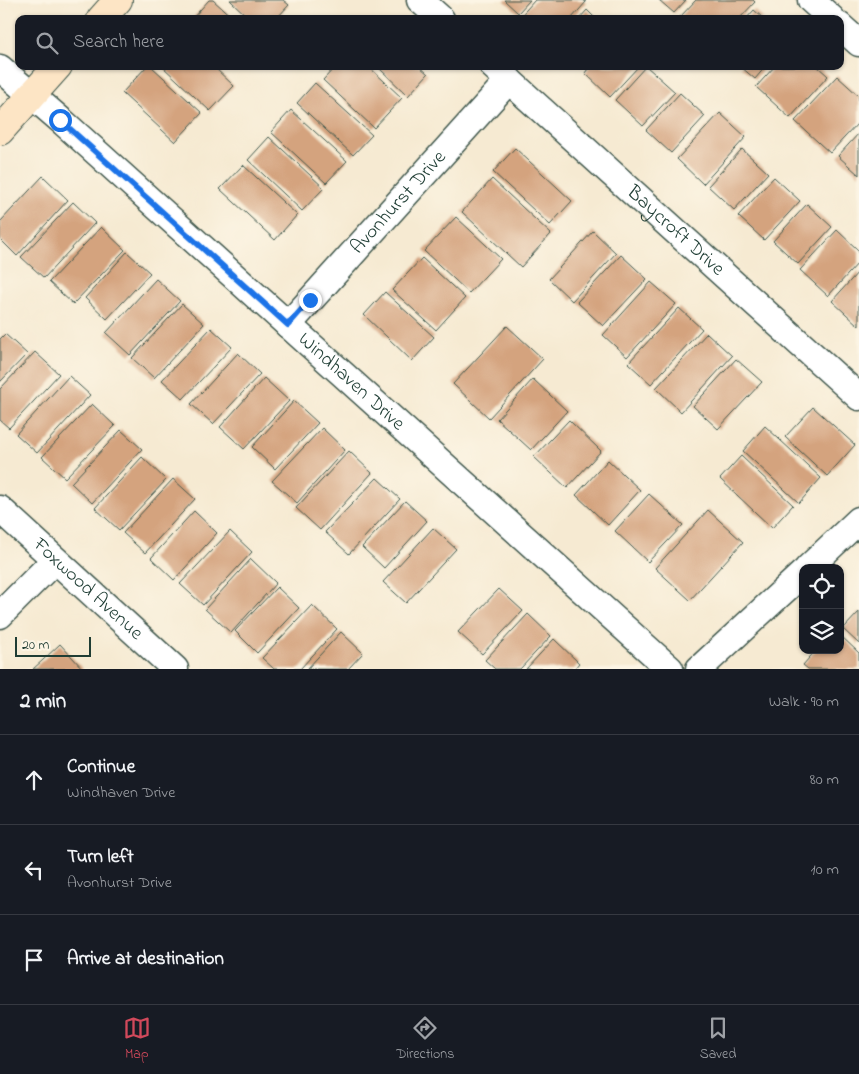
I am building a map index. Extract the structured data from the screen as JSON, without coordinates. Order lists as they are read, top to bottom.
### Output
{
  "streets": {
    "street": [
      "Avonhurst Drive",
      "Baycroft Drive",
      "Windhaven Drive",
      "Foxwood Avenue"
    ]
  },
  "crossings": [
    ["Avonhurst Drive", "Baycroft Drive"],
    ["Avonhurst Drive", "Windhaven Drive"]
  ],
  "scale_bar": "20 m",
  "page": {
    "search": "Search here",
    "scale": "20 m",
    "heading": ["2 min", "Walk · 90 m"],
    "list": [
      ["Continue", "Windhaven Drive", "80 m"],
      ["Turn left", "Avonhurst Drive", "10 m"],
      "Arrive at destination"
    ],
    "nav": ["Map", "Directions", "Saved"]
  }
}
